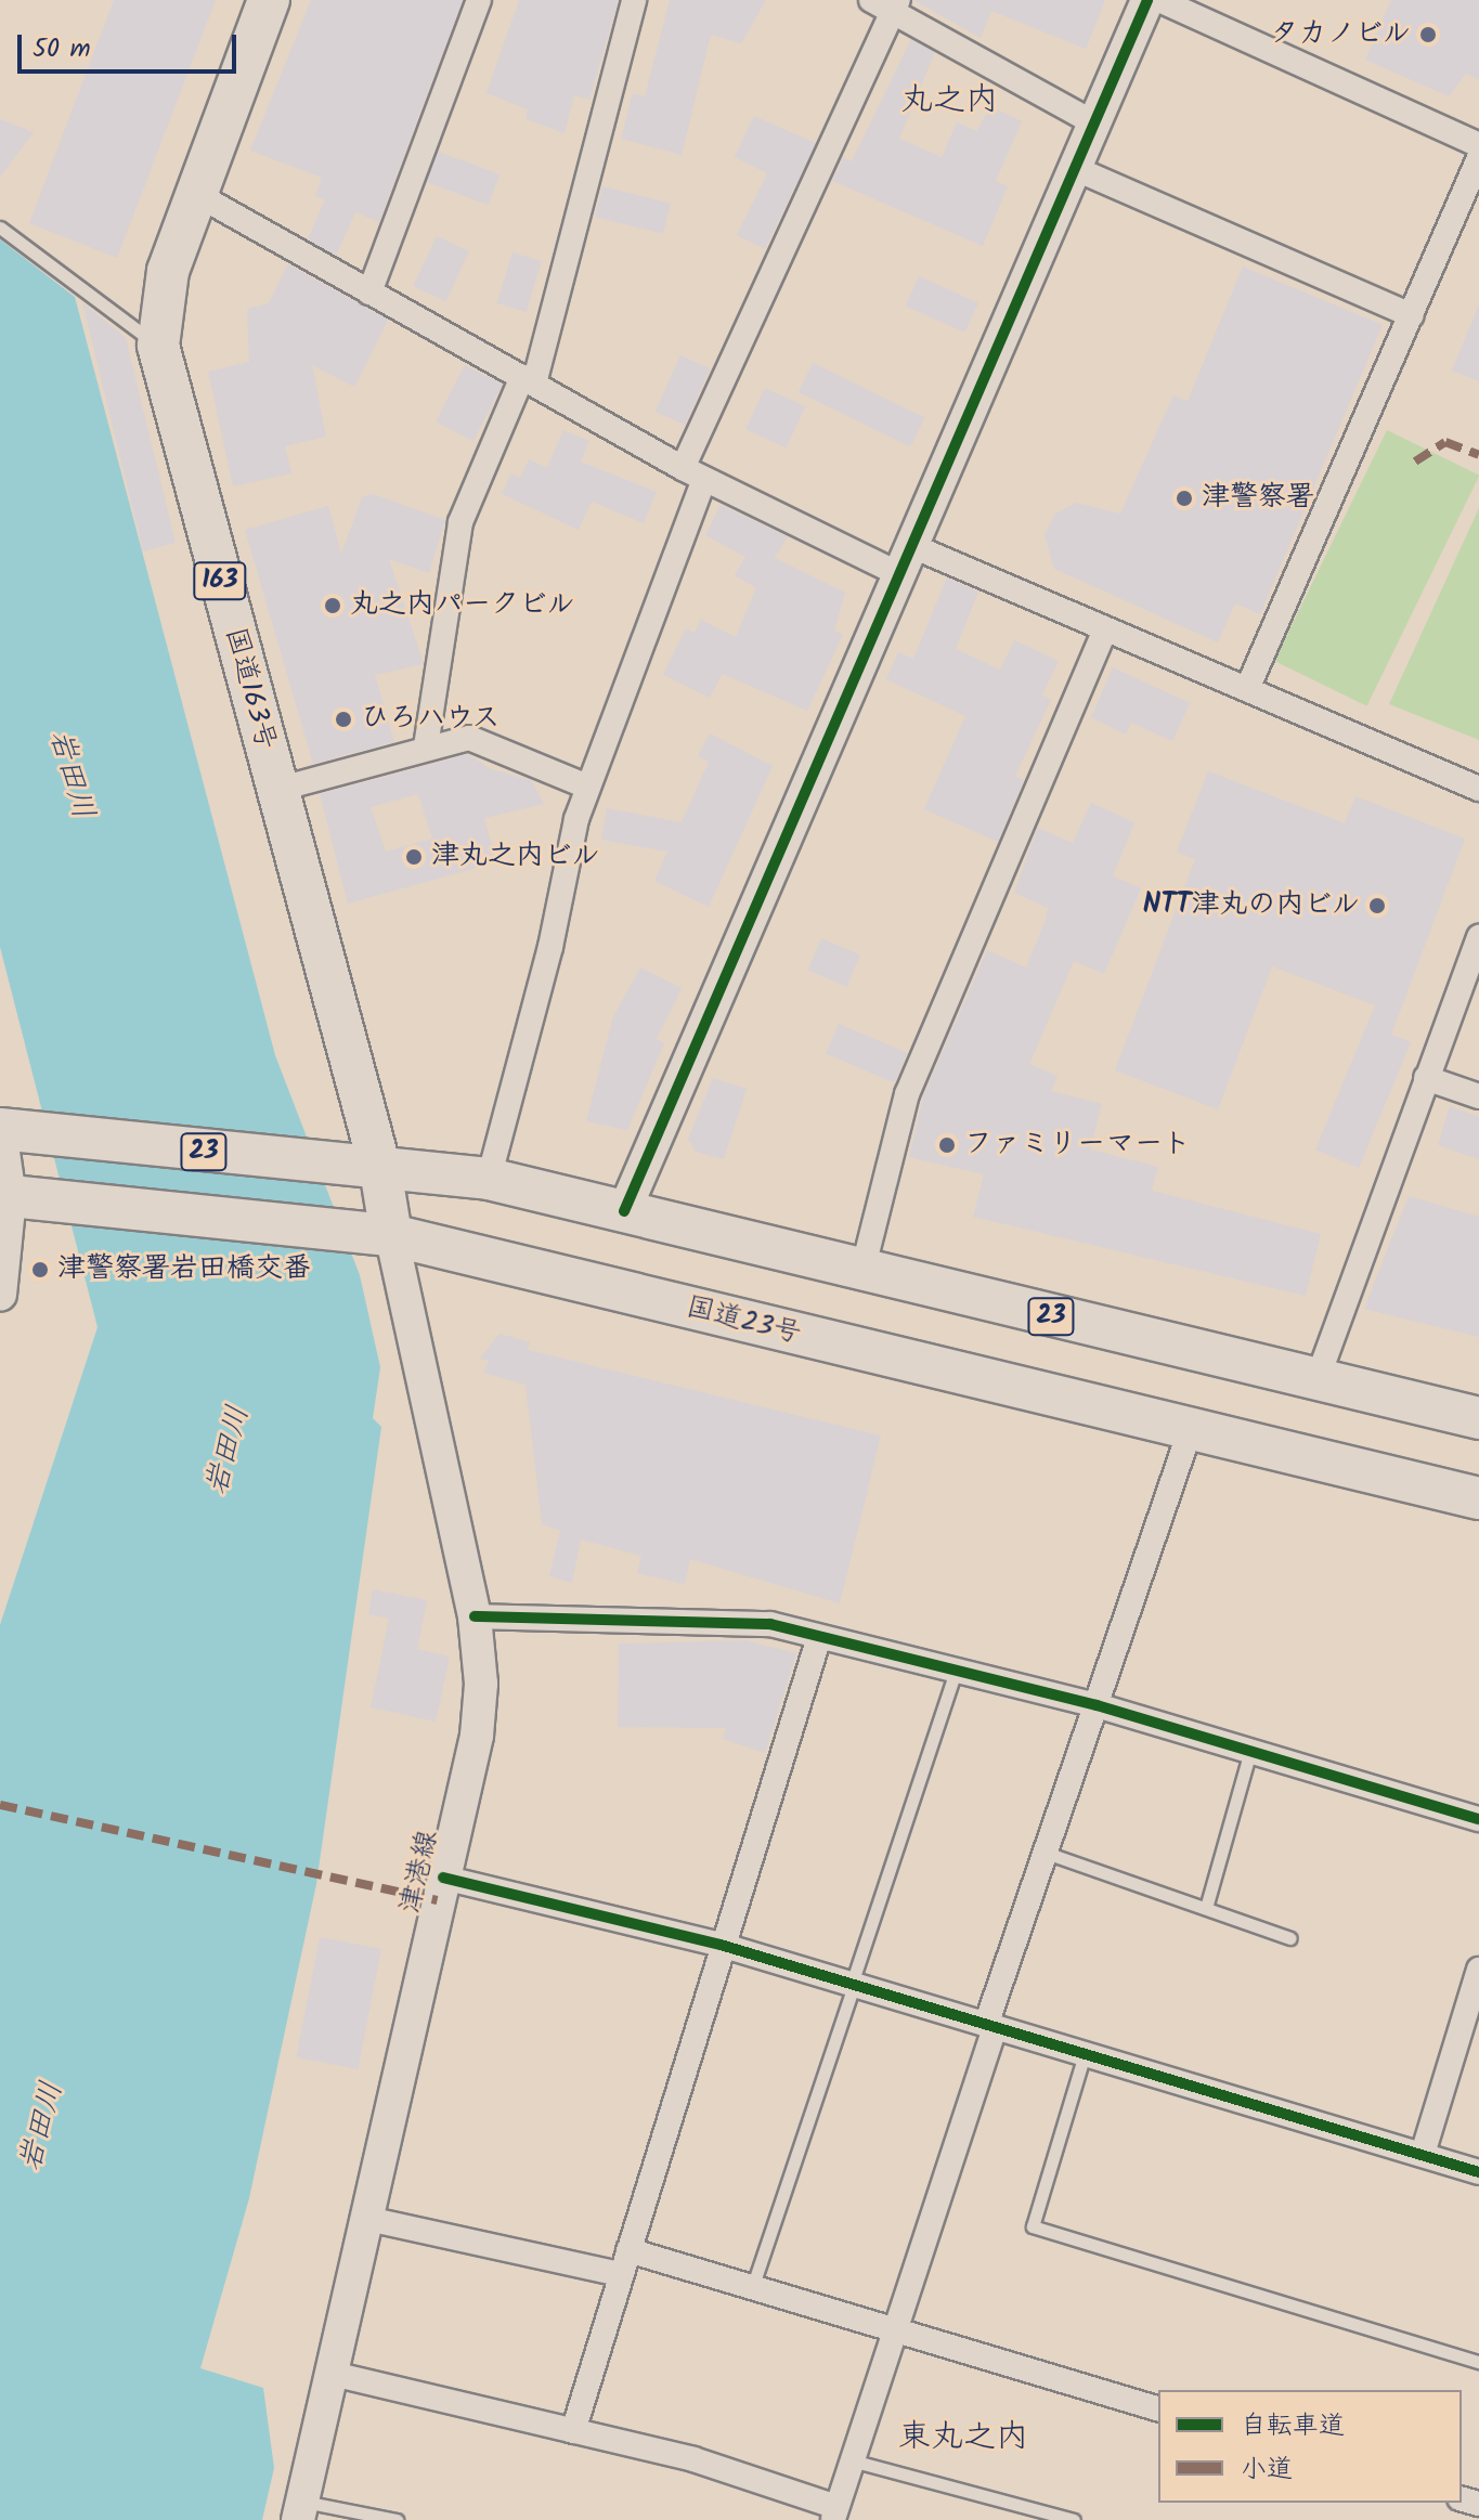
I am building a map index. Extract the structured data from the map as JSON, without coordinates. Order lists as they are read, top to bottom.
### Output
{
  "streets": {
    "highway": [
      "163",
      "国道163号",
      "23",
      "国道23号"
    ],
    "street": ["津港線"]
  },
  "crossings": [
    ["国道163号", "23"],
    ["国道163号", "国道23号"],
    ["国道163号", "津港線"],
    ["国道23号", "津港線"]
  ],
  "districts": ["丸之内", "東丸之内"],
  "water": ["岩田川"],
  "places": [
    "タカノビル",
    "津警察署",
    "丸之内パークビル",
    "ひろハウス",
    "津丸之内ビル",
    "NTT津丸の内ビル",
    "ファミリーマート",
    "津警察署岩田橋交番"
  ],
  "legend": ["自転車道", "小道"],
  "scale_bar": "50 m"
}
